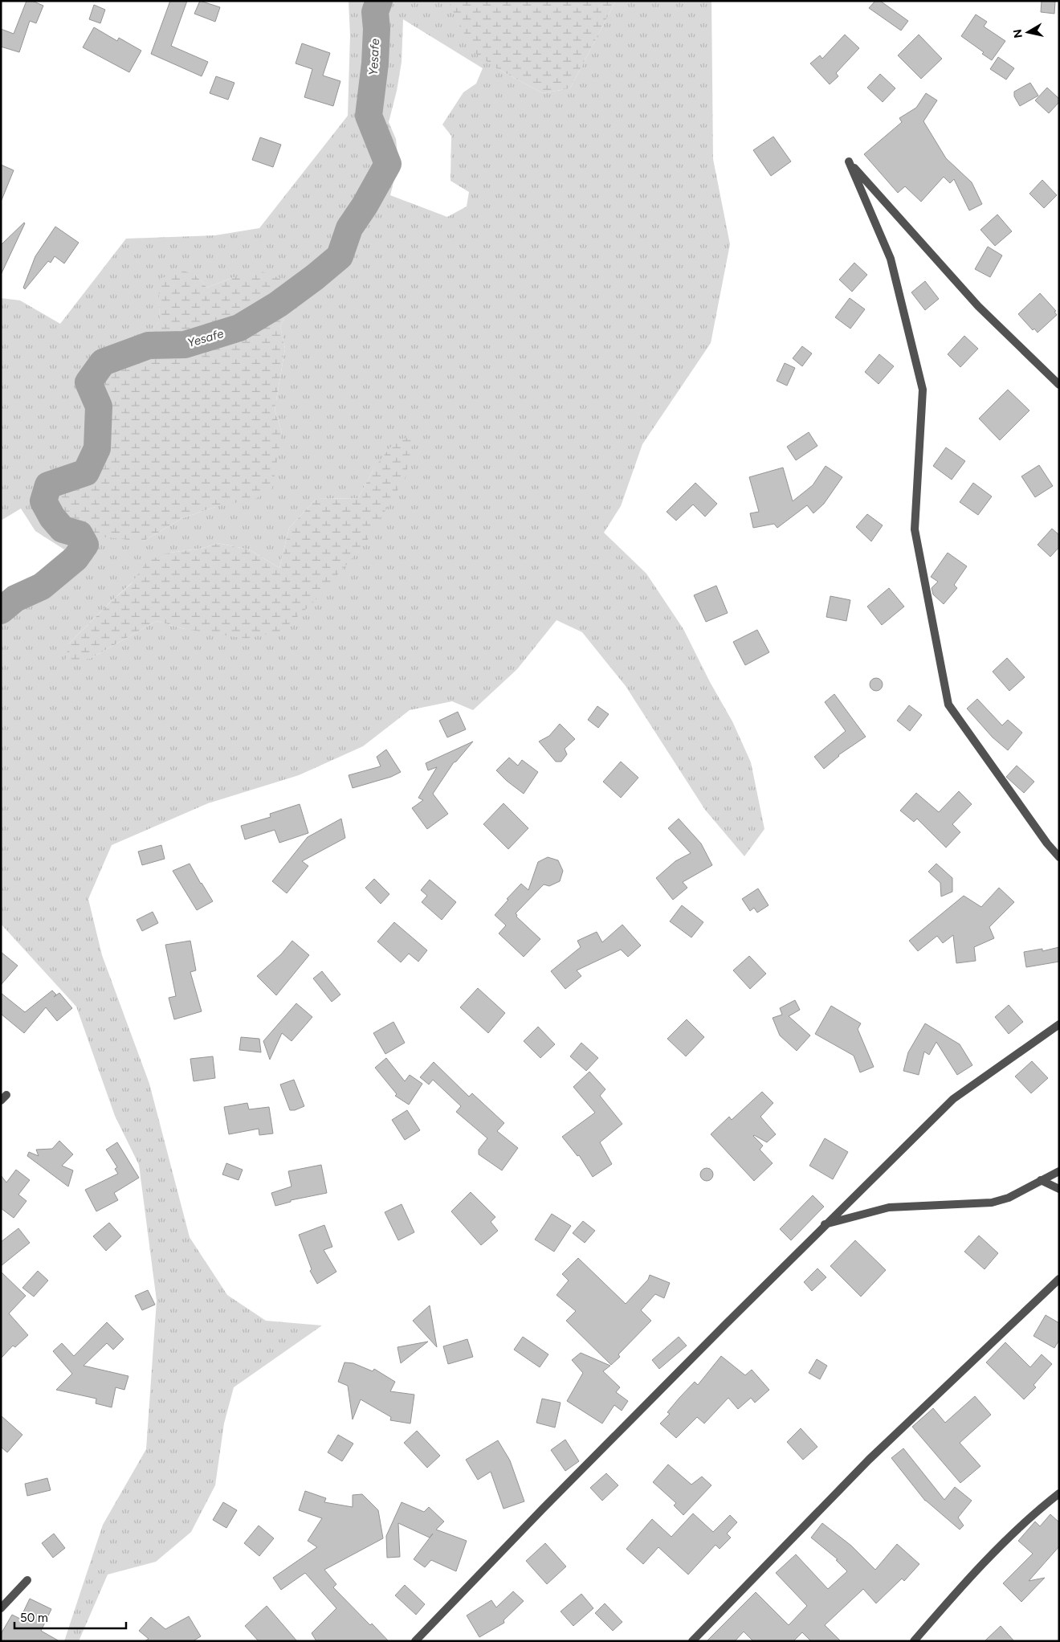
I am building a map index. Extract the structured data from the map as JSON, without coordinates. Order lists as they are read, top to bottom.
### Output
{
  "water": ["Yesafe"],
  "scale_bar": "50 m",
  "north": "left"
}
